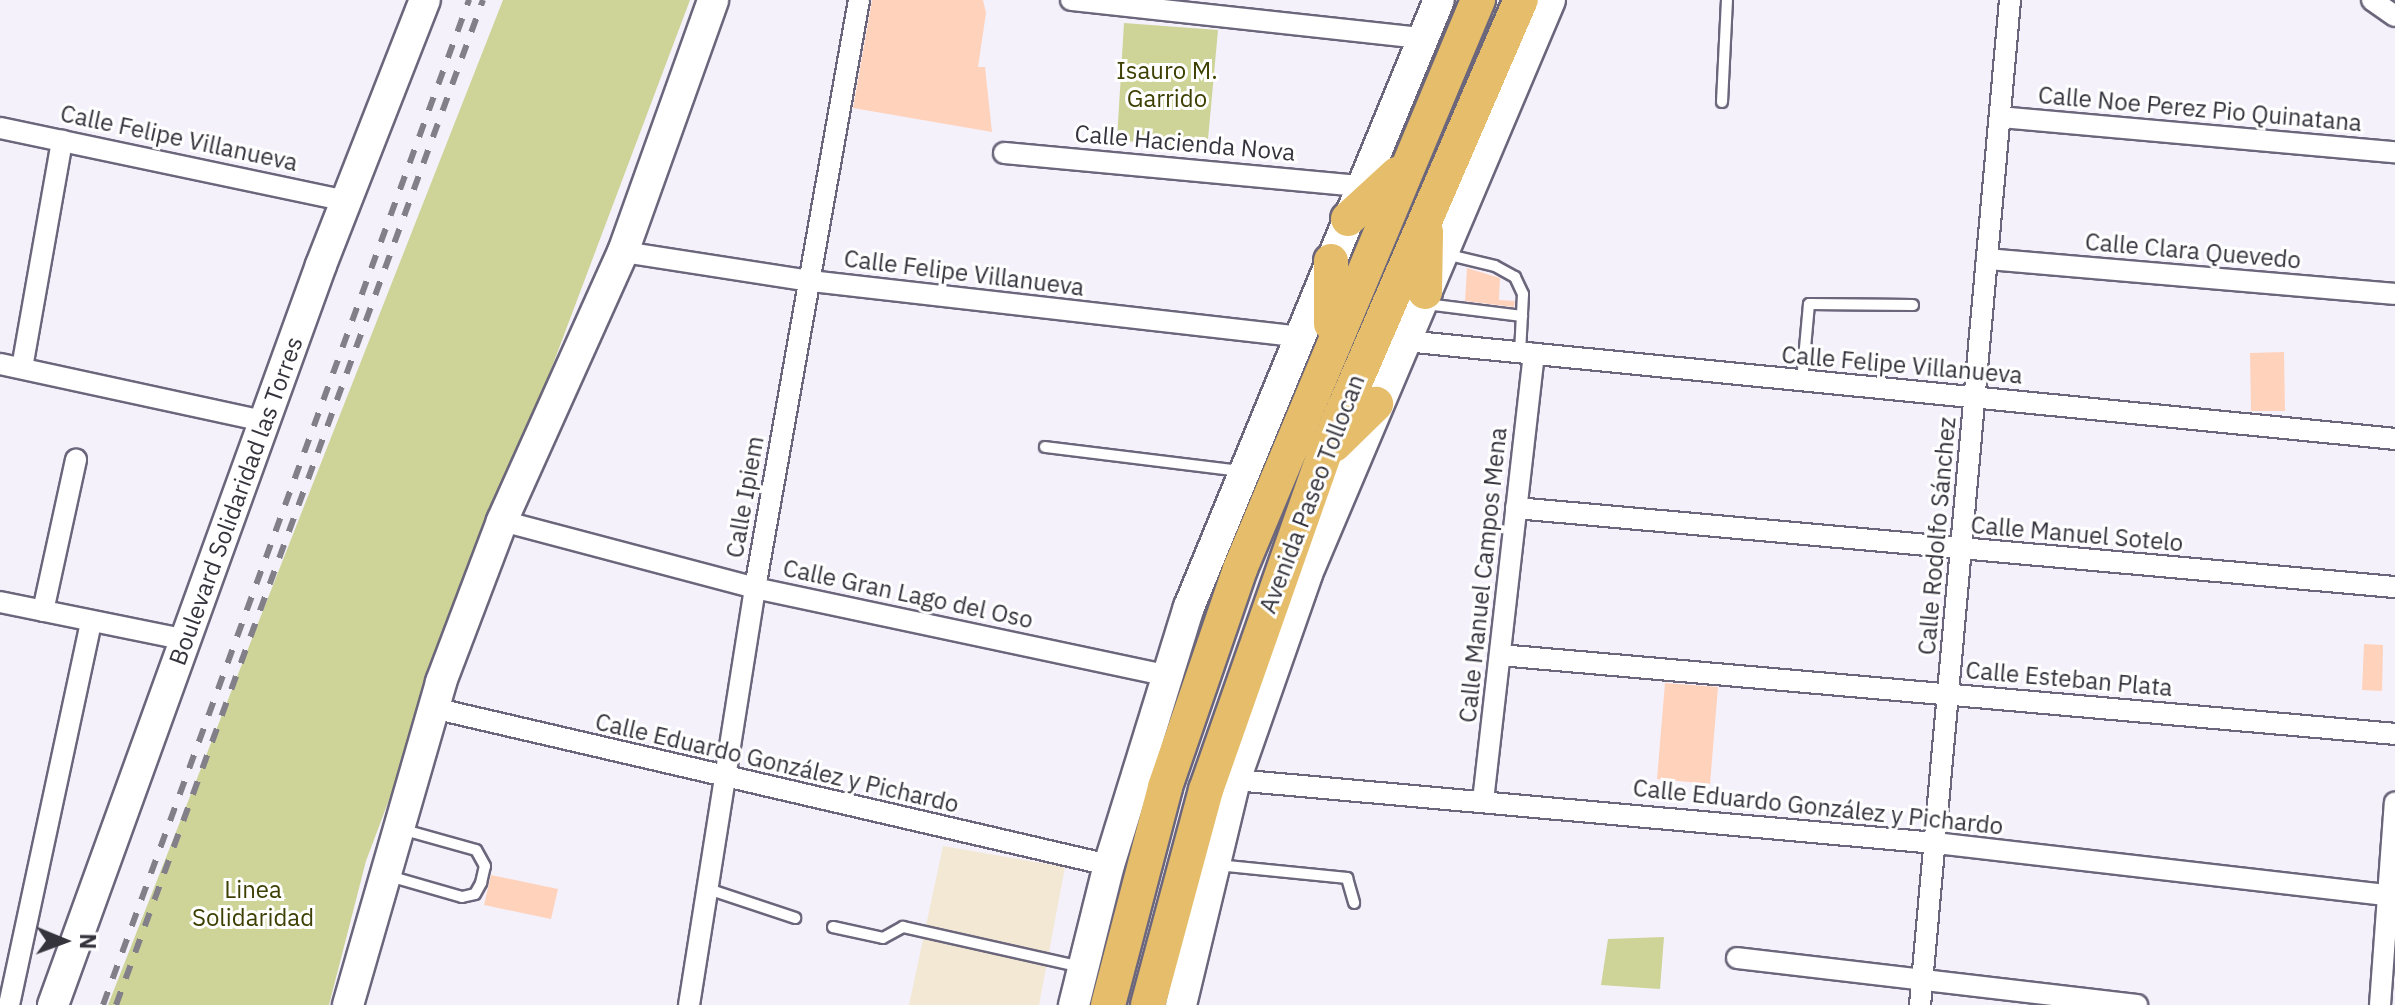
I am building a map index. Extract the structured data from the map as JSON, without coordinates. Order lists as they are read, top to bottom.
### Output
{
  "streets": {
    "highway": ["Avenida Paseo Tollocan"],
    "main road": ["Boulevard Solidaridad las Torres"],
    "street": [
      "Calle Noe Perez Pio Quinatana",
      "Calle Felipe Villanueva",
      "Calle Hacienda Nova",
      "Calle Clara Quevedo",
      "Calle Ipiem",
      "Calle Manuel Sotelo",
      "Calle Rodolfo Sánchez",
      "Calle Manuel Campos Mena",
      "Calle Gran Lago del Oso",
      "Calle Esteban Plata",
      "Calle Eduardo González y Pichardo"
    ]
  },
  "crossings": [
    ["Calle Noe Perez Pio Quinatana", "Calle Rodolfo Sánchez"],
    ["Calle Felipe Villanueva", "Avenida Paseo Tollocan"],
    ["Calle Felipe Villanueva", "Calle Ipiem"],
    ["Calle Felipe Villanueva", "Boulevard Solidaridad las Torres"],
    ["Calle Felipe Villanueva", "Calle Rodolfo Sánchez"],
    ["Calle Felipe Villanueva", "Calle Manuel Campos Mena"],
    ["Calle Clara Quevedo", "Calle Rodolfo Sánchez"],
    ["Avenida Paseo Tollocan", "Calle Gran Lago del Oso"],
    ["Avenida Paseo Tollocan", "Calle Eduardo González y Pichardo"],
    ["Calle Ipiem", "Calle Gran Lago del Oso"],
    ["Calle Ipiem", "Calle Eduardo González y Pichardo"],
    ["Calle Manuel Sotelo", "Calle Rodolfo Sánchez"],
    ["Calle Manuel Sotelo", "Calle Manuel Campos Mena"],
    ["Calle Rodolfo Sánchez", "Calle Esteban Plata"],
    ["Calle Rodolfo Sánchez", "Calle Eduardo González y Pichardo"],
    ["Calle Manuel Campos Mena", "Calle Esteban Plata"],
    ["Calle Manuel Campos Mena", "Calle Eduardo González y Pichardo"]
  ],
  "parks": ["Isauro M. Garrido", "Linea Solidaridad"],
  "north": "right"
}
